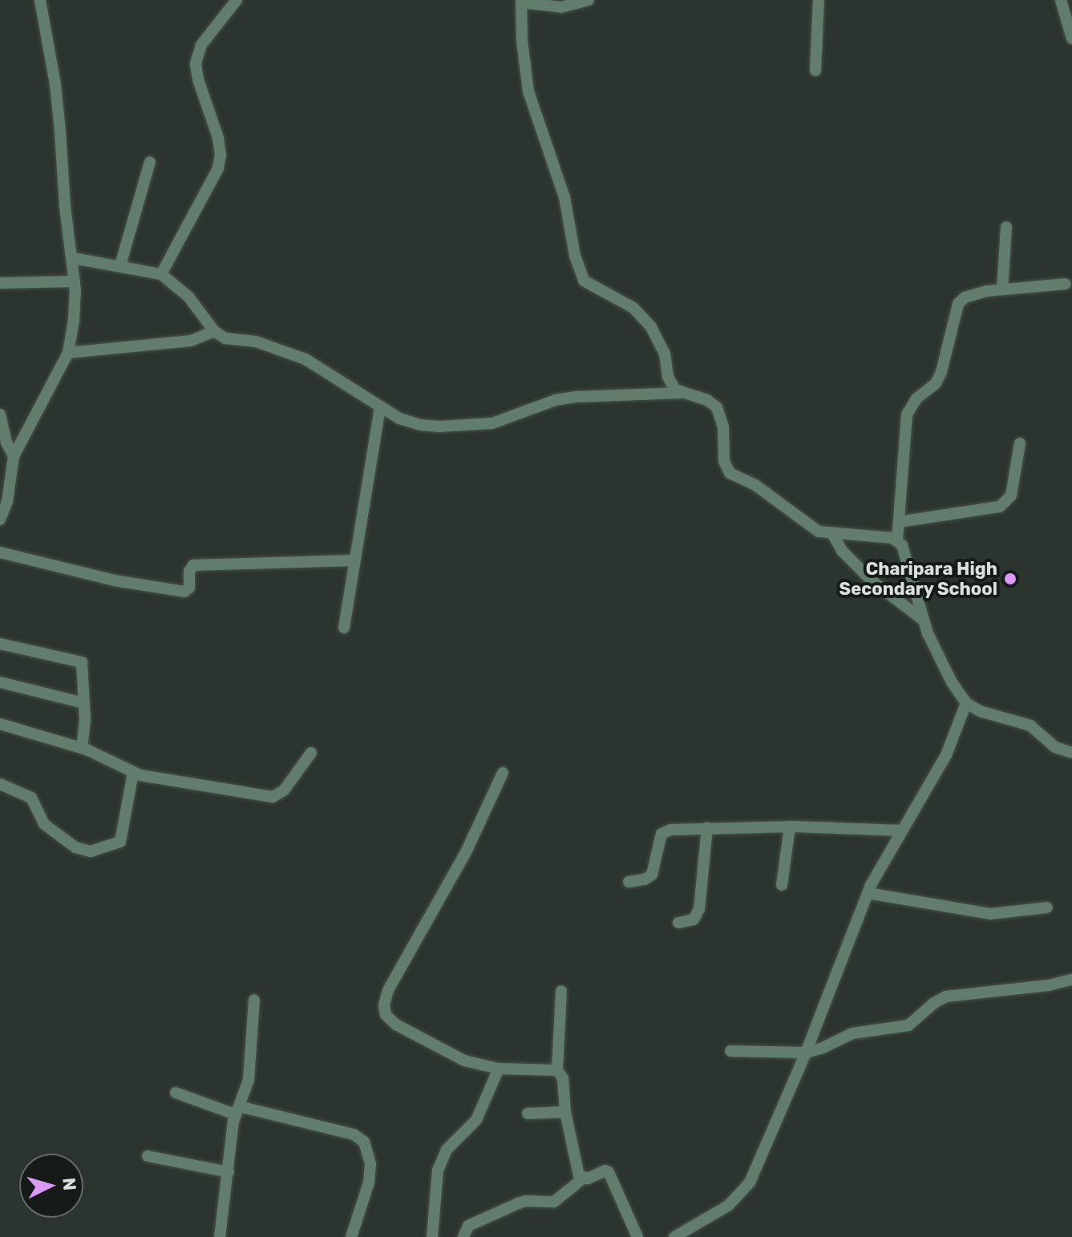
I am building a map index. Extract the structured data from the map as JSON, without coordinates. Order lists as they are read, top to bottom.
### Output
{
  "places": ["Charipara High Secondary School"],
  "north": "right"
}
